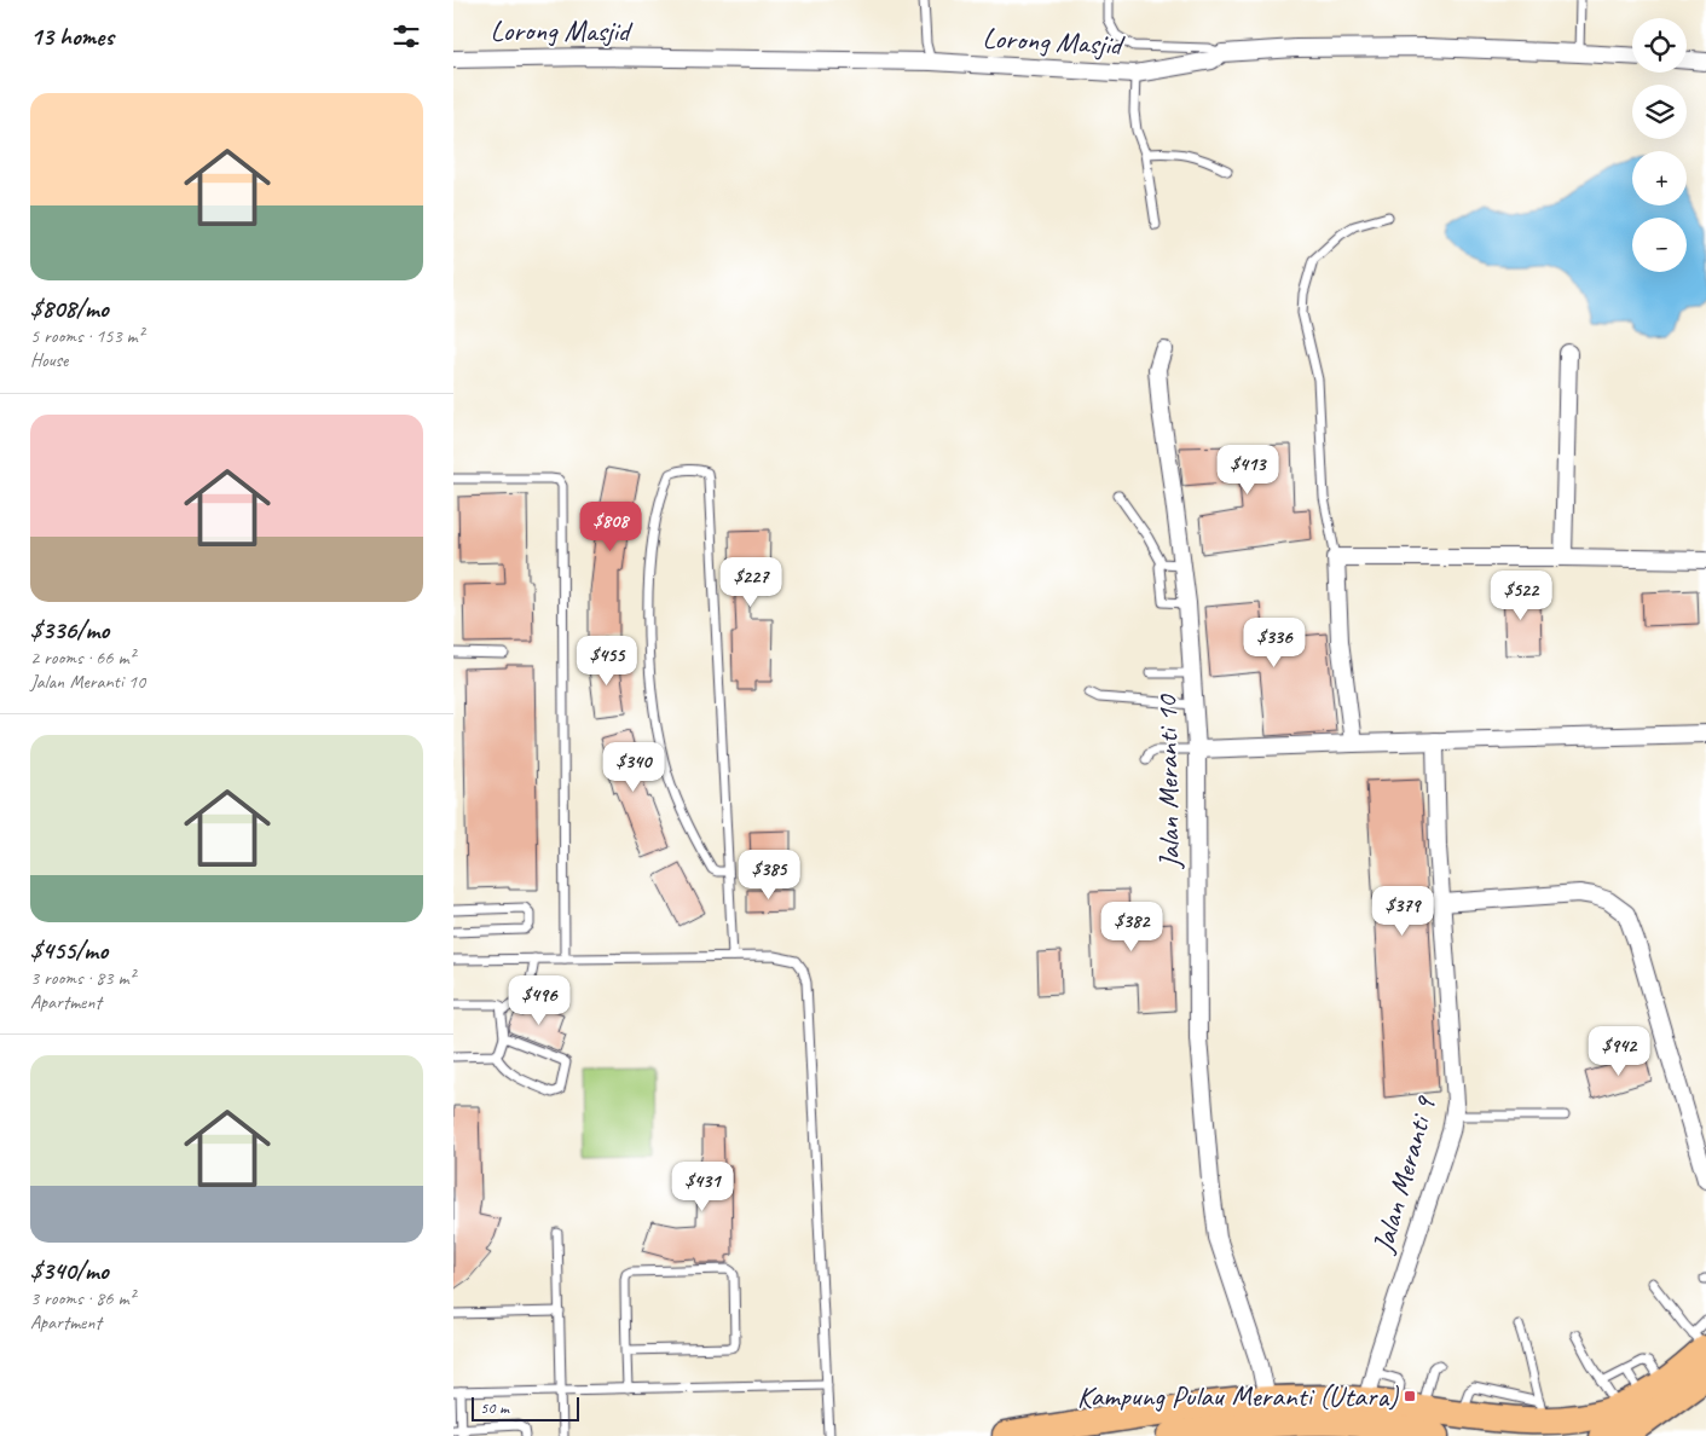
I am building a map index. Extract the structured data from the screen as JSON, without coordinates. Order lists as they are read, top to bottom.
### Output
{
  "streets": {
    "street": ["Lorong Masjid", "Jalan Meranti 10", "Jalan Meranti 9"]
  },
  "places": {
    "transit": ["Kampung Pulau Meranti (Utara)"]
  },
  "scale_bar": "50 m",
  "page": {
    "heading": "13 homes",
    "map_buttons": ["+", "−"],
    "list": [
      {
        "name": "$808/mo",
        "note": "5 rooms · 153 m² · House"
      },
      {
        "name": "$336/mo",
        "note": "2 rooms · 66 m² · Jalan Meranti 10"
      },
      {
        "name": "$455/mo",
        "note": "3 rooms · 83 m² · Apartment"
      },
      {
        "name": "$340/mo",
        "note": "3 rooms · 86 m² · Apartment"
      }
    ],
    "price": [
      "$413",
      "$808",
      "$227",
      "$522",
      "$336",
      "$455",
      "$340",
      "$385",
      "$379",
      "$382",
      "$496",
      "$942",
      "$431"
    ],
    "scale": "50 m"
  }
}
